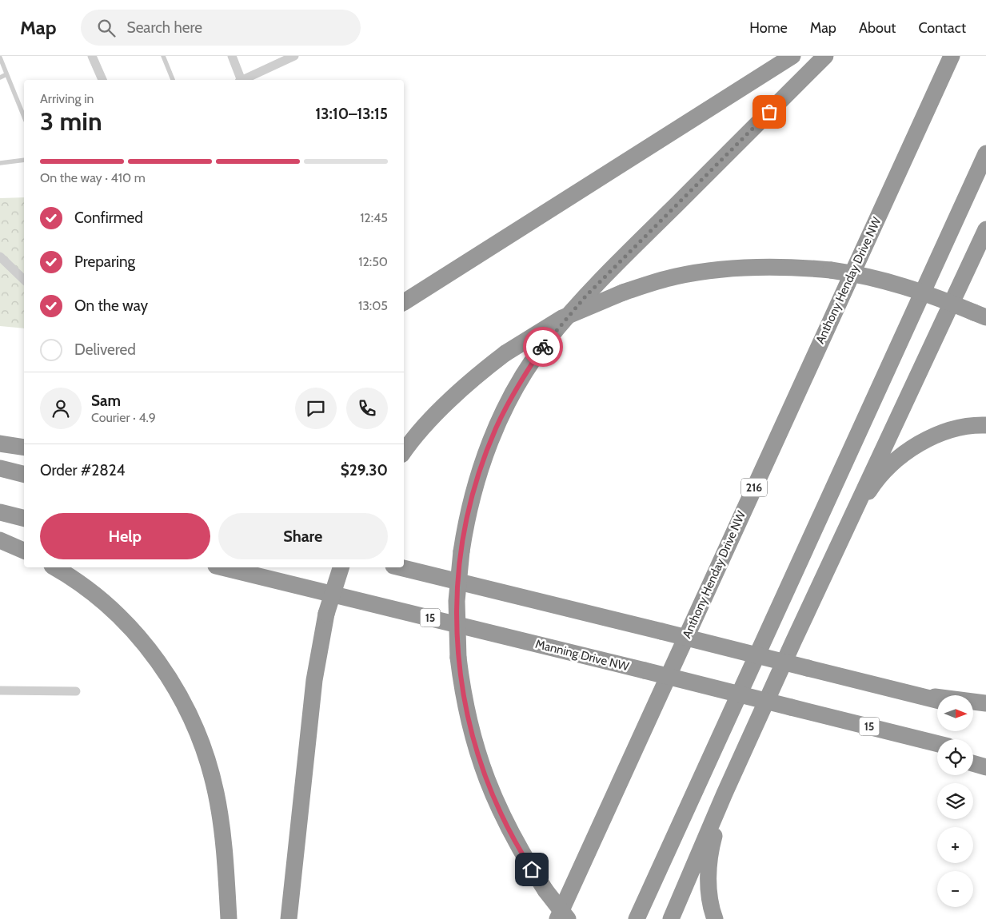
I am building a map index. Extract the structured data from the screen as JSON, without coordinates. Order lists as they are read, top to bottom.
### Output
{
  "streets": {
    "highway": [
      "Anthony Henday Drive NW",
      "216",
      "15",
      "Manning Drive NW"
    ]
  },
  "north": "right",
  "page": {
    "header": "Map",
    "search": "Search here",
    "nav": [
      "Home",
      "Map",
      "About",
      "Contact"
    ],
    "heading": ["3 min", "Arriving in", "13:10–13:15"],
    "panel": [
      "Sam",
      "Courier · 4.9",
      "Order #2824",
      "$29.30"
    ],
    "bar": "On the way · 410 m",
    "list": [
      ["Confirmed", "12:45"],
      ["Preparing", "12:50"],
      ["On the way", "13:05"],
      "Delivered"
    ],
    "buttons": ["Help", "Share"],
    "map_buttons": ["+", "−"]
  }
}
